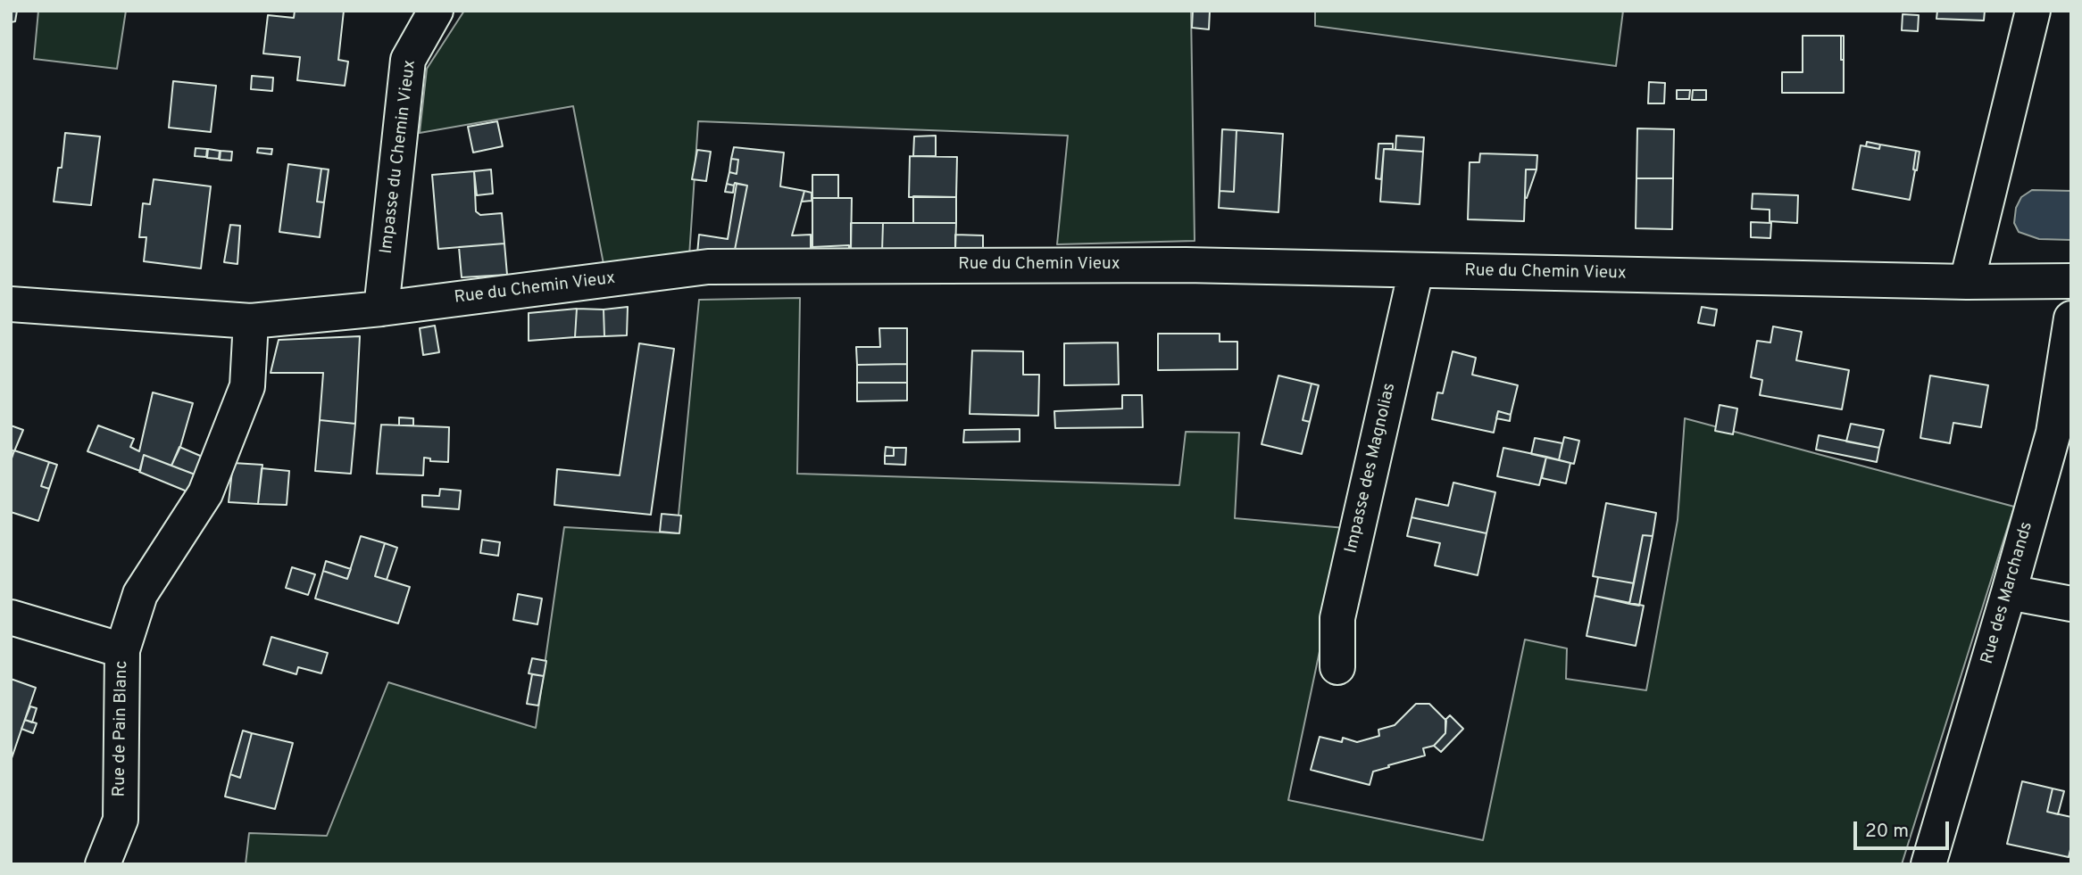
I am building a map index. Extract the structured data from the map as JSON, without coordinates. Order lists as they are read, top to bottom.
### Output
{
  "streets": {
    "street": [
      "Impasse du Chemin Vieux",
      "Rue du Chemin Vieux",
      "Impasse des Magnolias",
      "Rue des Marchands",
      "Rue de Pain Blanc"
    ]
  },
  "crossings": [
    ["Impasse du Chemin Vieux", "Rue du Chemin Vieux"],
    ["Rue du Chemin Vieux", "Impasse des Magnolias"],
    ["Rue du Chemin Vieux", "Rue de Pain Blanc"]
  ],
  "scale_bar": "20 m"
}
